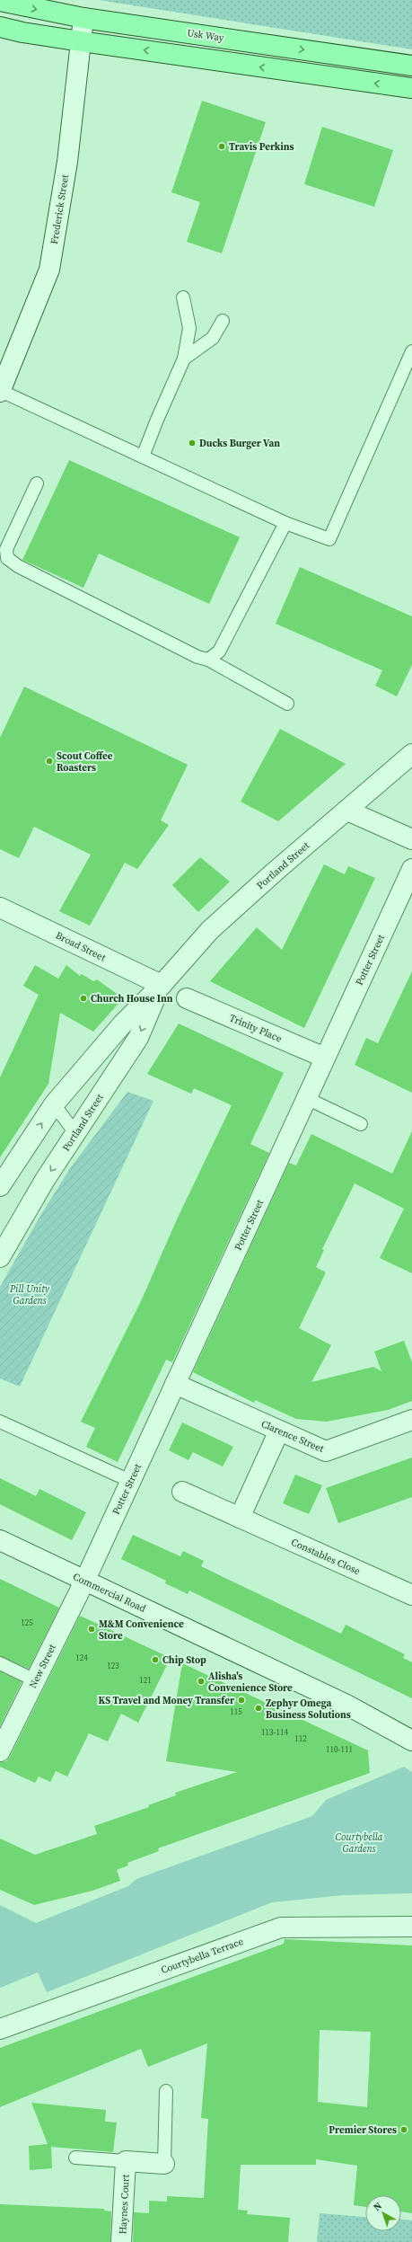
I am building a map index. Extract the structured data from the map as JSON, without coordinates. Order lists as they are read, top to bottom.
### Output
{
  "streets": {
    "main road": ["Usk Way"],
    "street": [
      "Frederick Street",
      "Portland Street",
      "Broad Street",
      "Potter Street",
      "Trinity Place",
      "Clarence Street",
      "Constables Close",
      "Commercial Road",
      "New Street",
      "Courtybella Terrace",
      "Haynes Court"
    ]
  },
  "crossings": [
    ["Usk Way", "Frederick Street"],
    ["Portland Street", "Broad Street"],
    ["Potter Street", "Trinity Place"],
    ["Potter Street", "Clarence Street"],
    ["Potter Street", "Commercial Road"],
    ["Potter Street", "New Street"],
    ["Commercial Road", "New Street"]
  ],
  "parks": ["Pill Unity Gardens", "Courtybella Gardens"],
  "places": [
    "Travis Perkins",
    "Ducks Burger Van",
    "Scout Coffee Roasters",
    "Church House Inn",
    "M&M Convenience Store",
    "Chip Stop",
    "Alisha's Convenience Store",
    "KS Travel and Money Transfer",
    "Zephyr Omega Business Solutions",
    "Premier Stores"
  ],
  "house_numbers": [
    "125",
    "124",
    "123",
    "121",
    "115",
    "113-114",
    "112",
    "110-111"
  ],
  "north": "top left"
}
